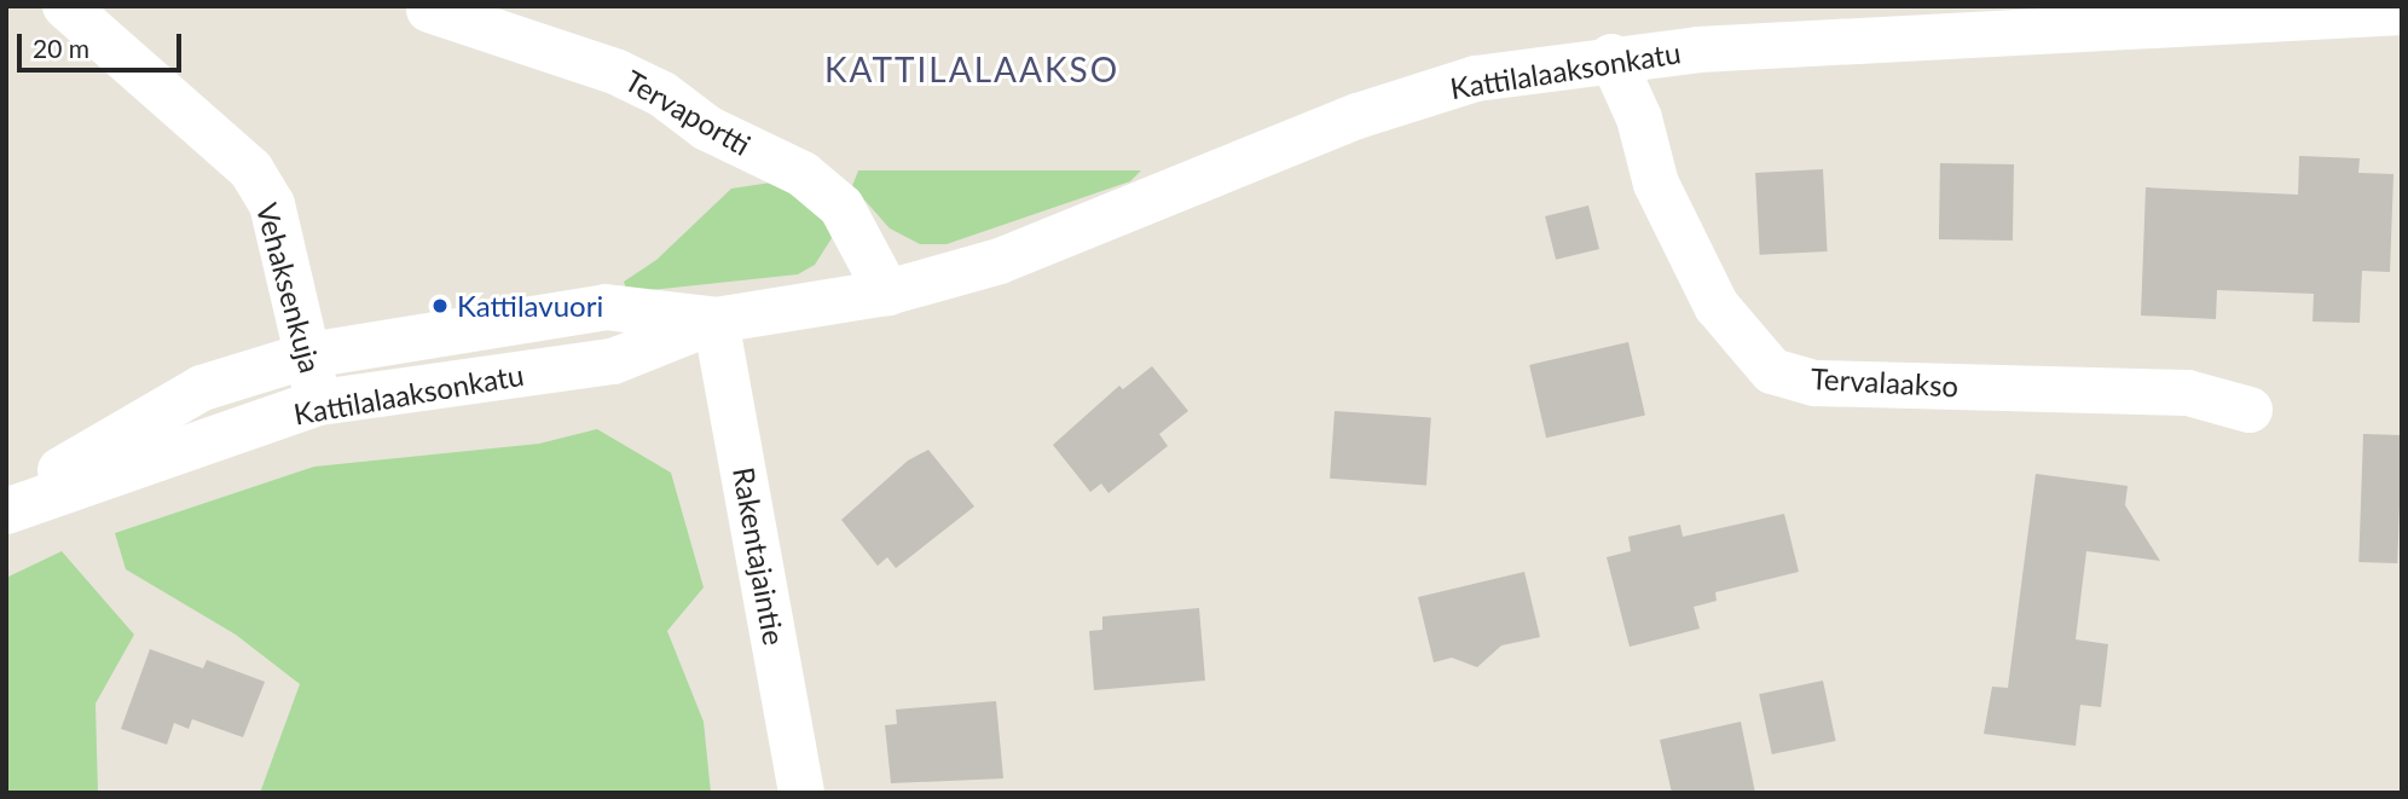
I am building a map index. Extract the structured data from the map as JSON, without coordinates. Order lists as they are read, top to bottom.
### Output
{
  "streets": {
    "street": [
      "Kattilalaaksonkatu",
      "Tervaportti",
      "Vehaksenkuja",
      "Tervalaakso",
      "Rakentajaintie"
    ]
  },
  "crossings": [
    ["Kattilalaaksonkatu", "Tervaportti"],
    ["Kattilalaaksonkatu", "Vehaksenkuja"],
    ["Kattilalaaksonkatu", "Tervalaakso"],
    ["Kattilalaaksonkatu", "Rakentajaintie"]
  ],
  "districts": ["KATTILALAAKSO"],
  "places": ["Kattilavuori"],
  "scale_bar": "20 m"
}
